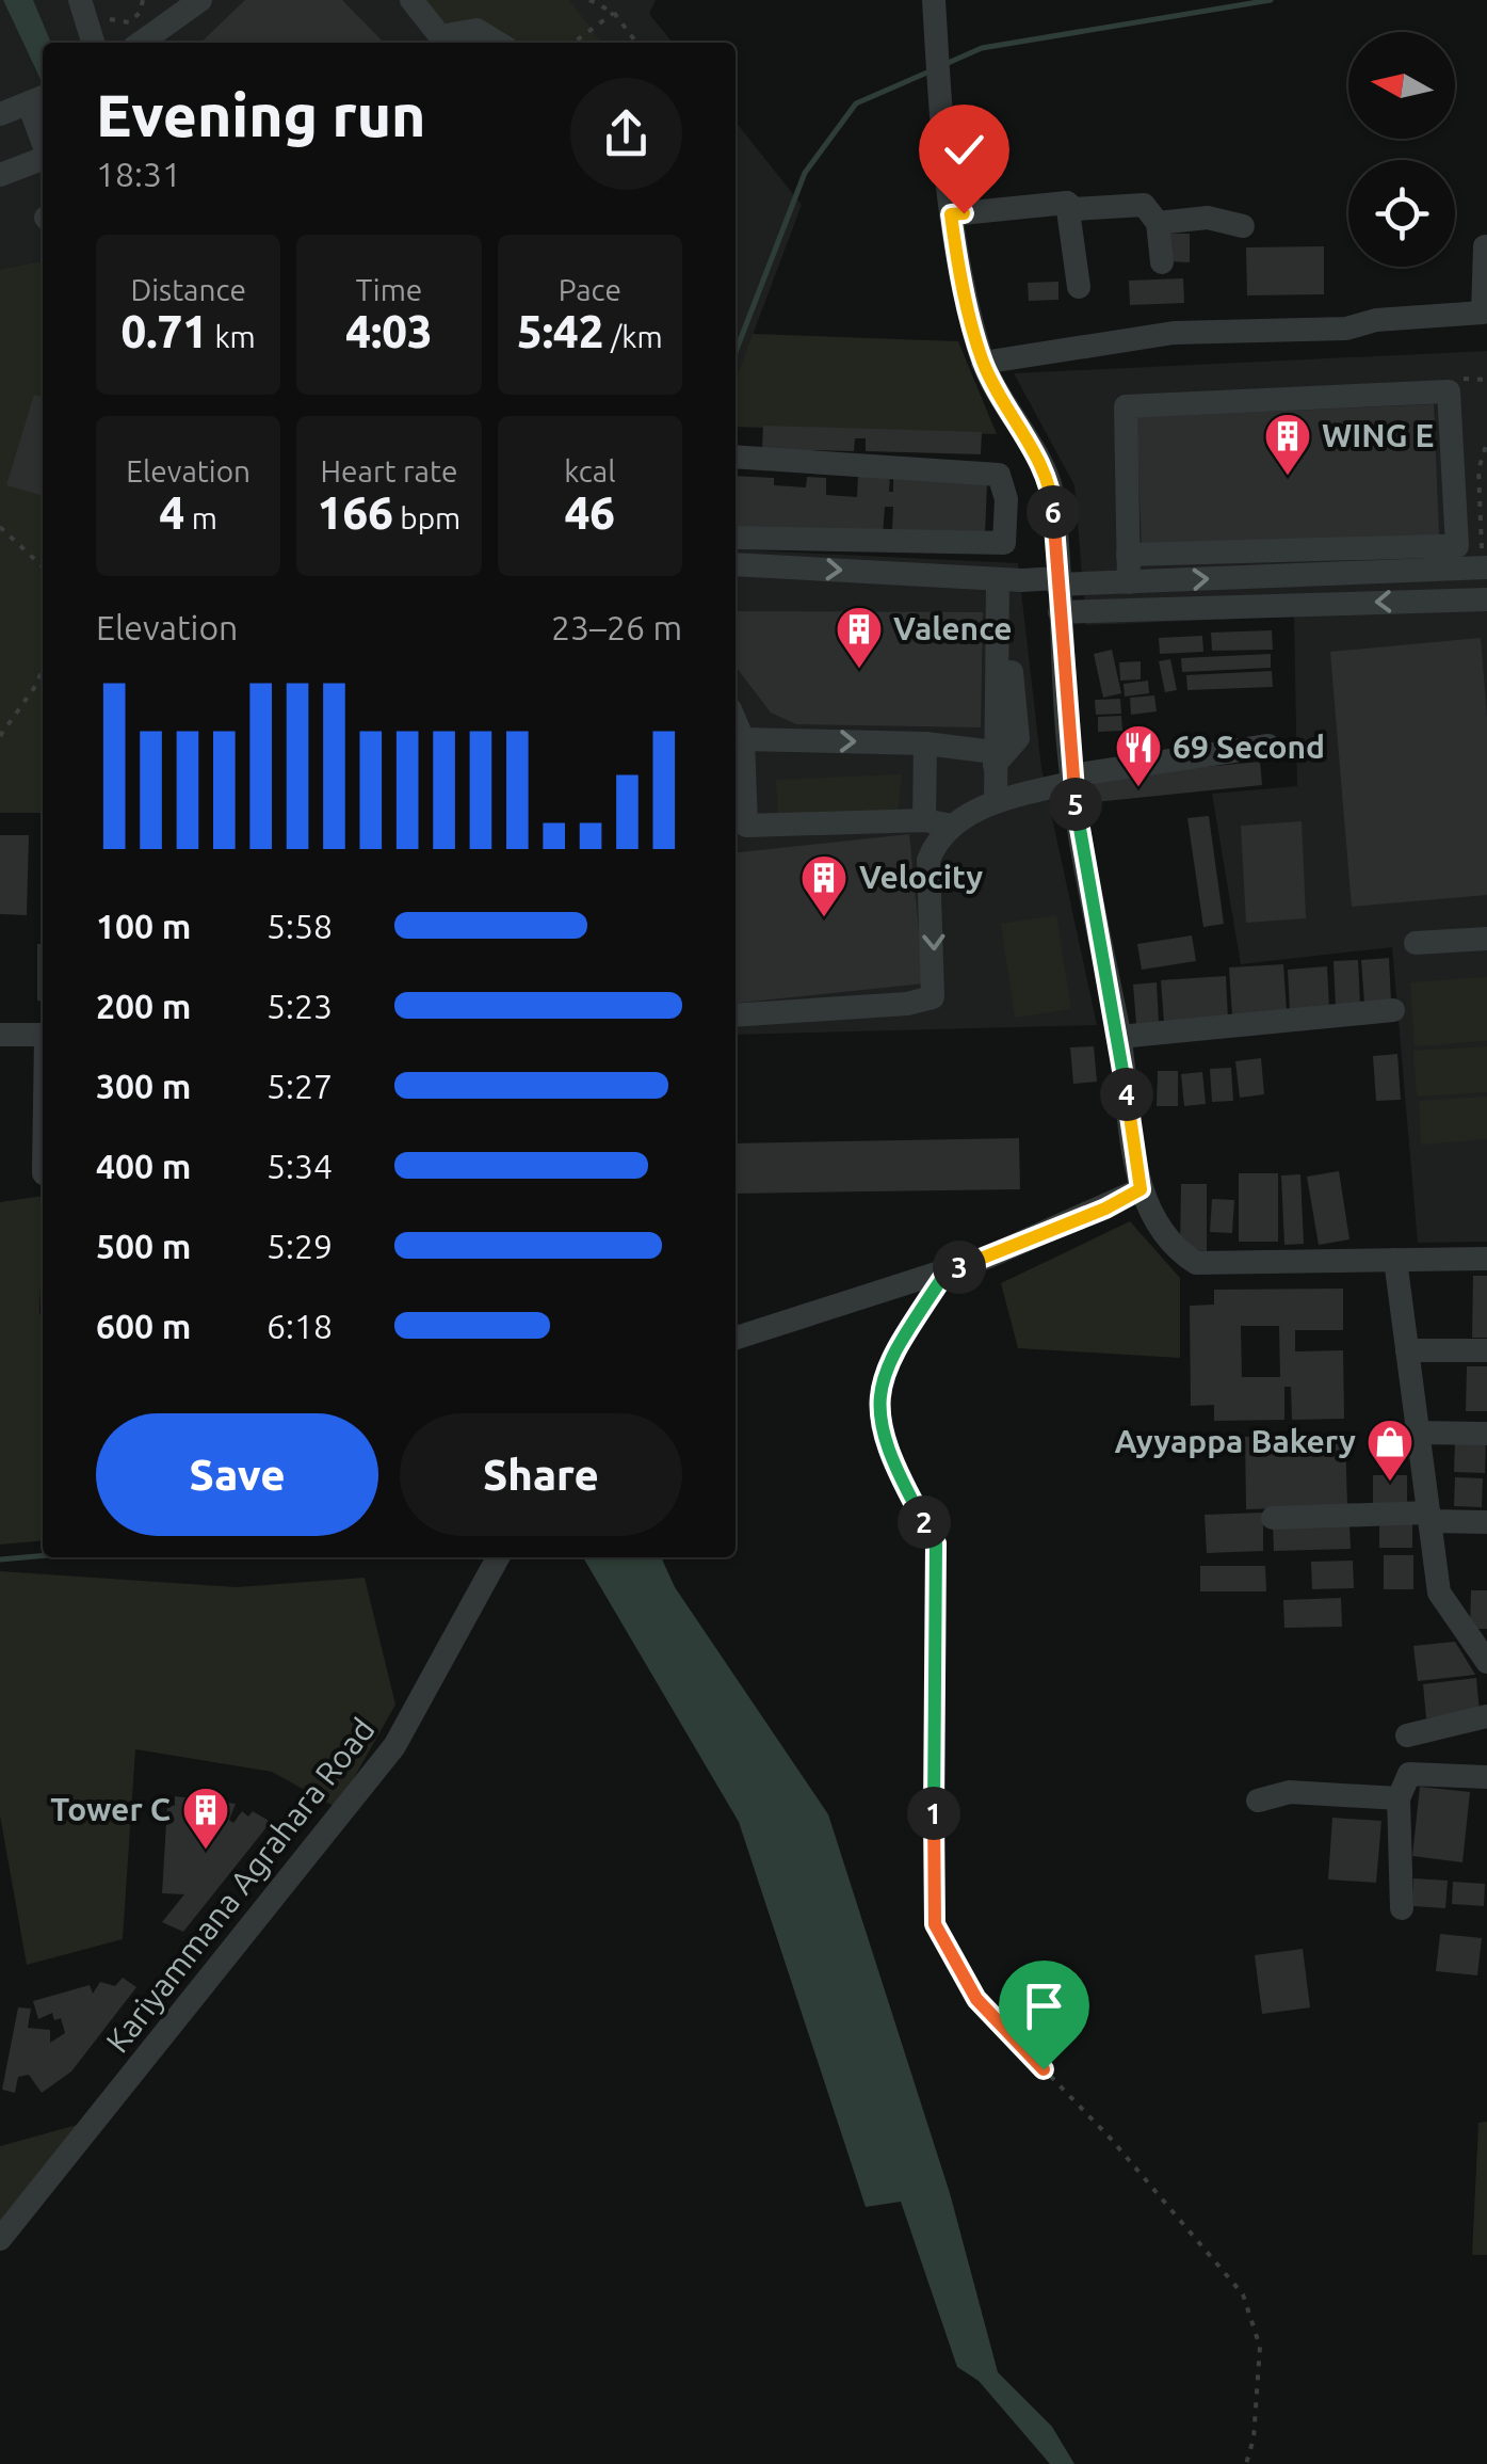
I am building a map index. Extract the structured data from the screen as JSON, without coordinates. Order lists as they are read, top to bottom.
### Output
{
  "streets": {
    "street": ["Kariyammana Agrahara Road"]
  },
  "places": {
    "building": [
      "WING E",
      "Valence",
      "Velocity",
      "Tower C"
    ],
    "restaurant": ["69 Second"],
    "shop": ["Ayyappa Bakery"]
  },
  "north": "left",
  "page": {
    "heading": ["Evening run", "18:31"],
    "stats": [
      ["Distance", "0.71 km"],
      ["Time", "4:03"],
      ["Pace", "5:42 /km"],
      ["Elevation", "4 m"],
      ["Heart rate", "166 bpm"],
      ["kcal", "46"]
    ],
    "pins": [
      "6",
      "5",
      "4",
      "3",
      "2",
      "1"
    ],
    "chart": ["Elevation", "23–26 m"],
    "list": [
      {
        "name": "100 m",
        "note": "5:58"
      },
      {
        "name": "200 m",
        "note": "5:23"
      },
      {
        "name": "300 m",
        "note": "5:27"
      },
      {
        "name": "400 m",
        "note": "5:34"
      },
      {
        "name": "500 m",
        "note": "5:29"
      },
      {
        "name": "600 m",
        "note": "6:18"
      }
    ],
    "buttons": ["Save", "Share"]
  }
}
